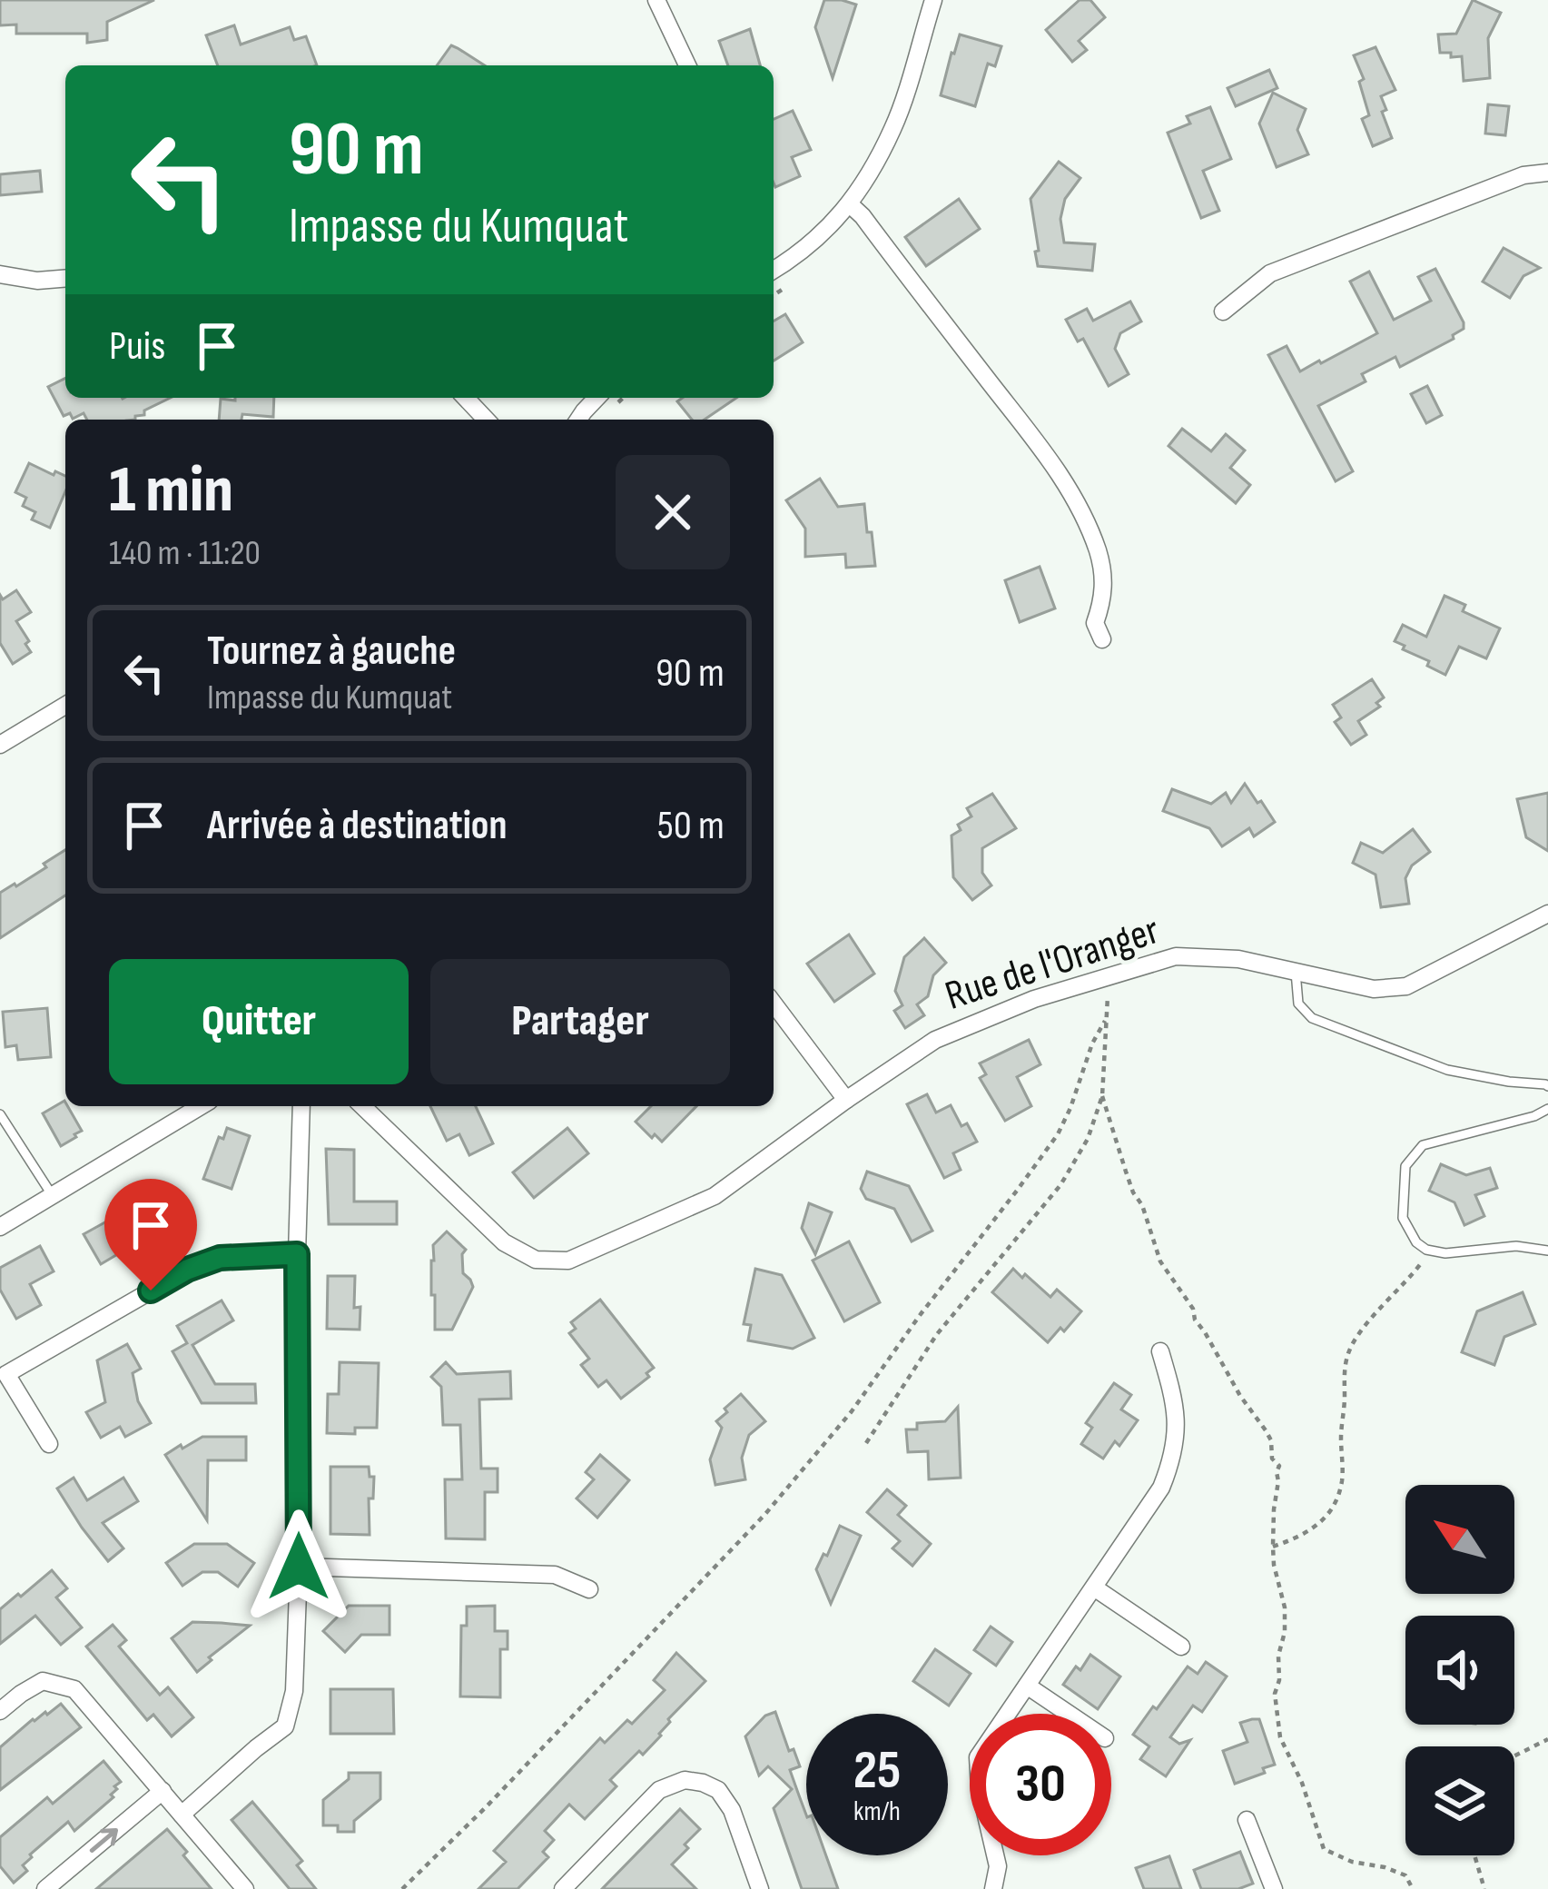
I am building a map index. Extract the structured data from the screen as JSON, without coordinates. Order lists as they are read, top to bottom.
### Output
{
  "streets": {
    "street": ["Rue de l'Oranger"]
  },
  "north": "top left",
  "page": {
    "turn": ["90 m", "Impasse du Kumquat"],
    "then": "Puis",
    "heading": ["1 min", "140 m · 11:20"],
    "list": [
      {
        "name": "Tournez à gauche",
        "note": "Impasse du Kumquat",
        "value": "90 m"
      },
      {
        "name": "Arrivée à destination",
        "value": "50 m"
      }
    ],
    "buttons": ["Quitter", "Partager"],
    "speed": "25 km/h",
    "limit": "30"
  }
}
